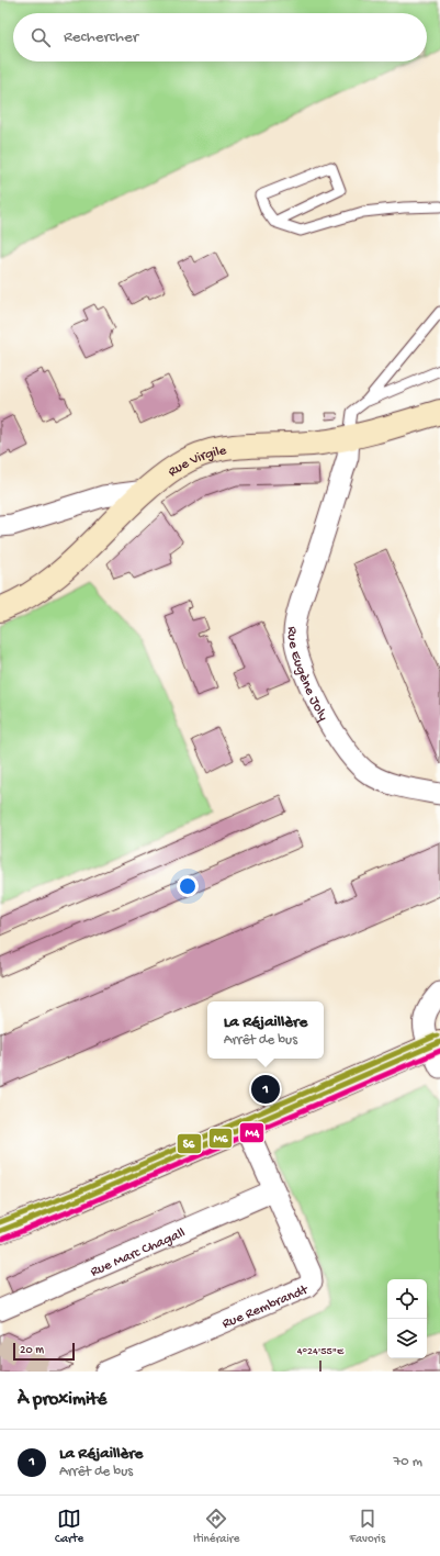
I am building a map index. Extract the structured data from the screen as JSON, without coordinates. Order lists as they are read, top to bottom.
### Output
{
  "streets": {
    "street": [
      "Rue Virgile",
      "Rue Eugène Joly",
      "Rue Marc Chagall",
      "Rue Rembrandt"
    ]
  },
  "crossings": [
    ["Rue Virgile", "Rue Eugène Joly"],
    ["Rue Marc Chagall", "Rue Rembrandt"]
  ],
  "lines": ["transit line S6", "transit line M6", "transit line M4"],
  "scale_bar": "20 m",
  "page": {
    "search": "Rechercher",
    "popup": ["La Réjaillère", "Arrêt de bus"],
    "pins": "1",
    "scale": "20 m",
    "heading": "À proximité",
    "list": [
      {
        "mark": "1",
        "name": "La Réjaillère",
        "note": "Arrêt de bus",
        "value": "70 m"
      }
    ],
    "nav": ["Carte", "Itinéraire", "Favoris"]
  },
  "coordinates": ["4°24'55\"E"]
}
